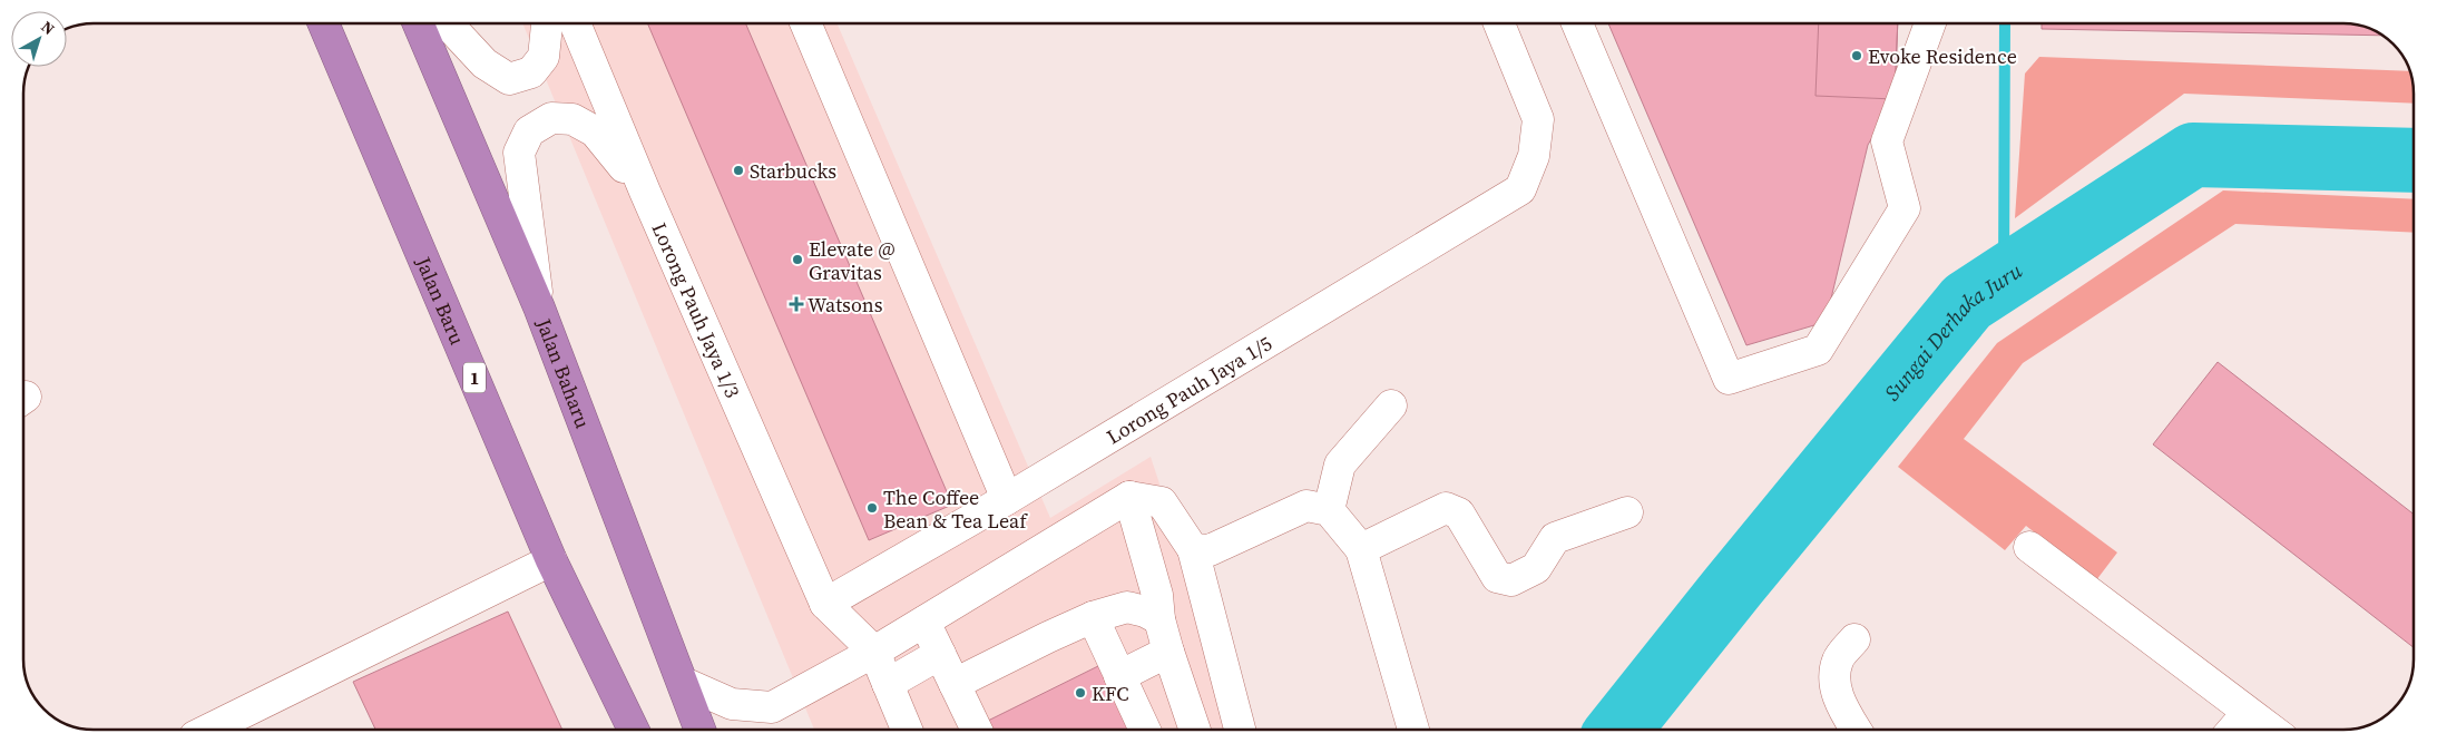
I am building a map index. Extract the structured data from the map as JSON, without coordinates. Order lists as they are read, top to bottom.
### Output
{
  "streets": {
    "highway": ["Jalan Baru", "Jalan Baharu", "1"],
    "street": ["Lorong Pauh Jaya 1/3", "Lorong Pauh Jaya 1/5"]
  },
  "crossings": [
    ["Lorong Pauh Jaya 1/3", "Lorong Pauh Jaya 1/5"]
  ],
  "water": ["Sungai Derhaka Juru"],
  "places": {
    "other": [
      "Evoke Residence",
      "Starbucks",
      "Elevate @ Gravitas",
      "The Coffee Bean & Tea Leaf",
      "KFC"
    ],
    "health": ["Watsons"]
  },
  "north": "top right"
}
